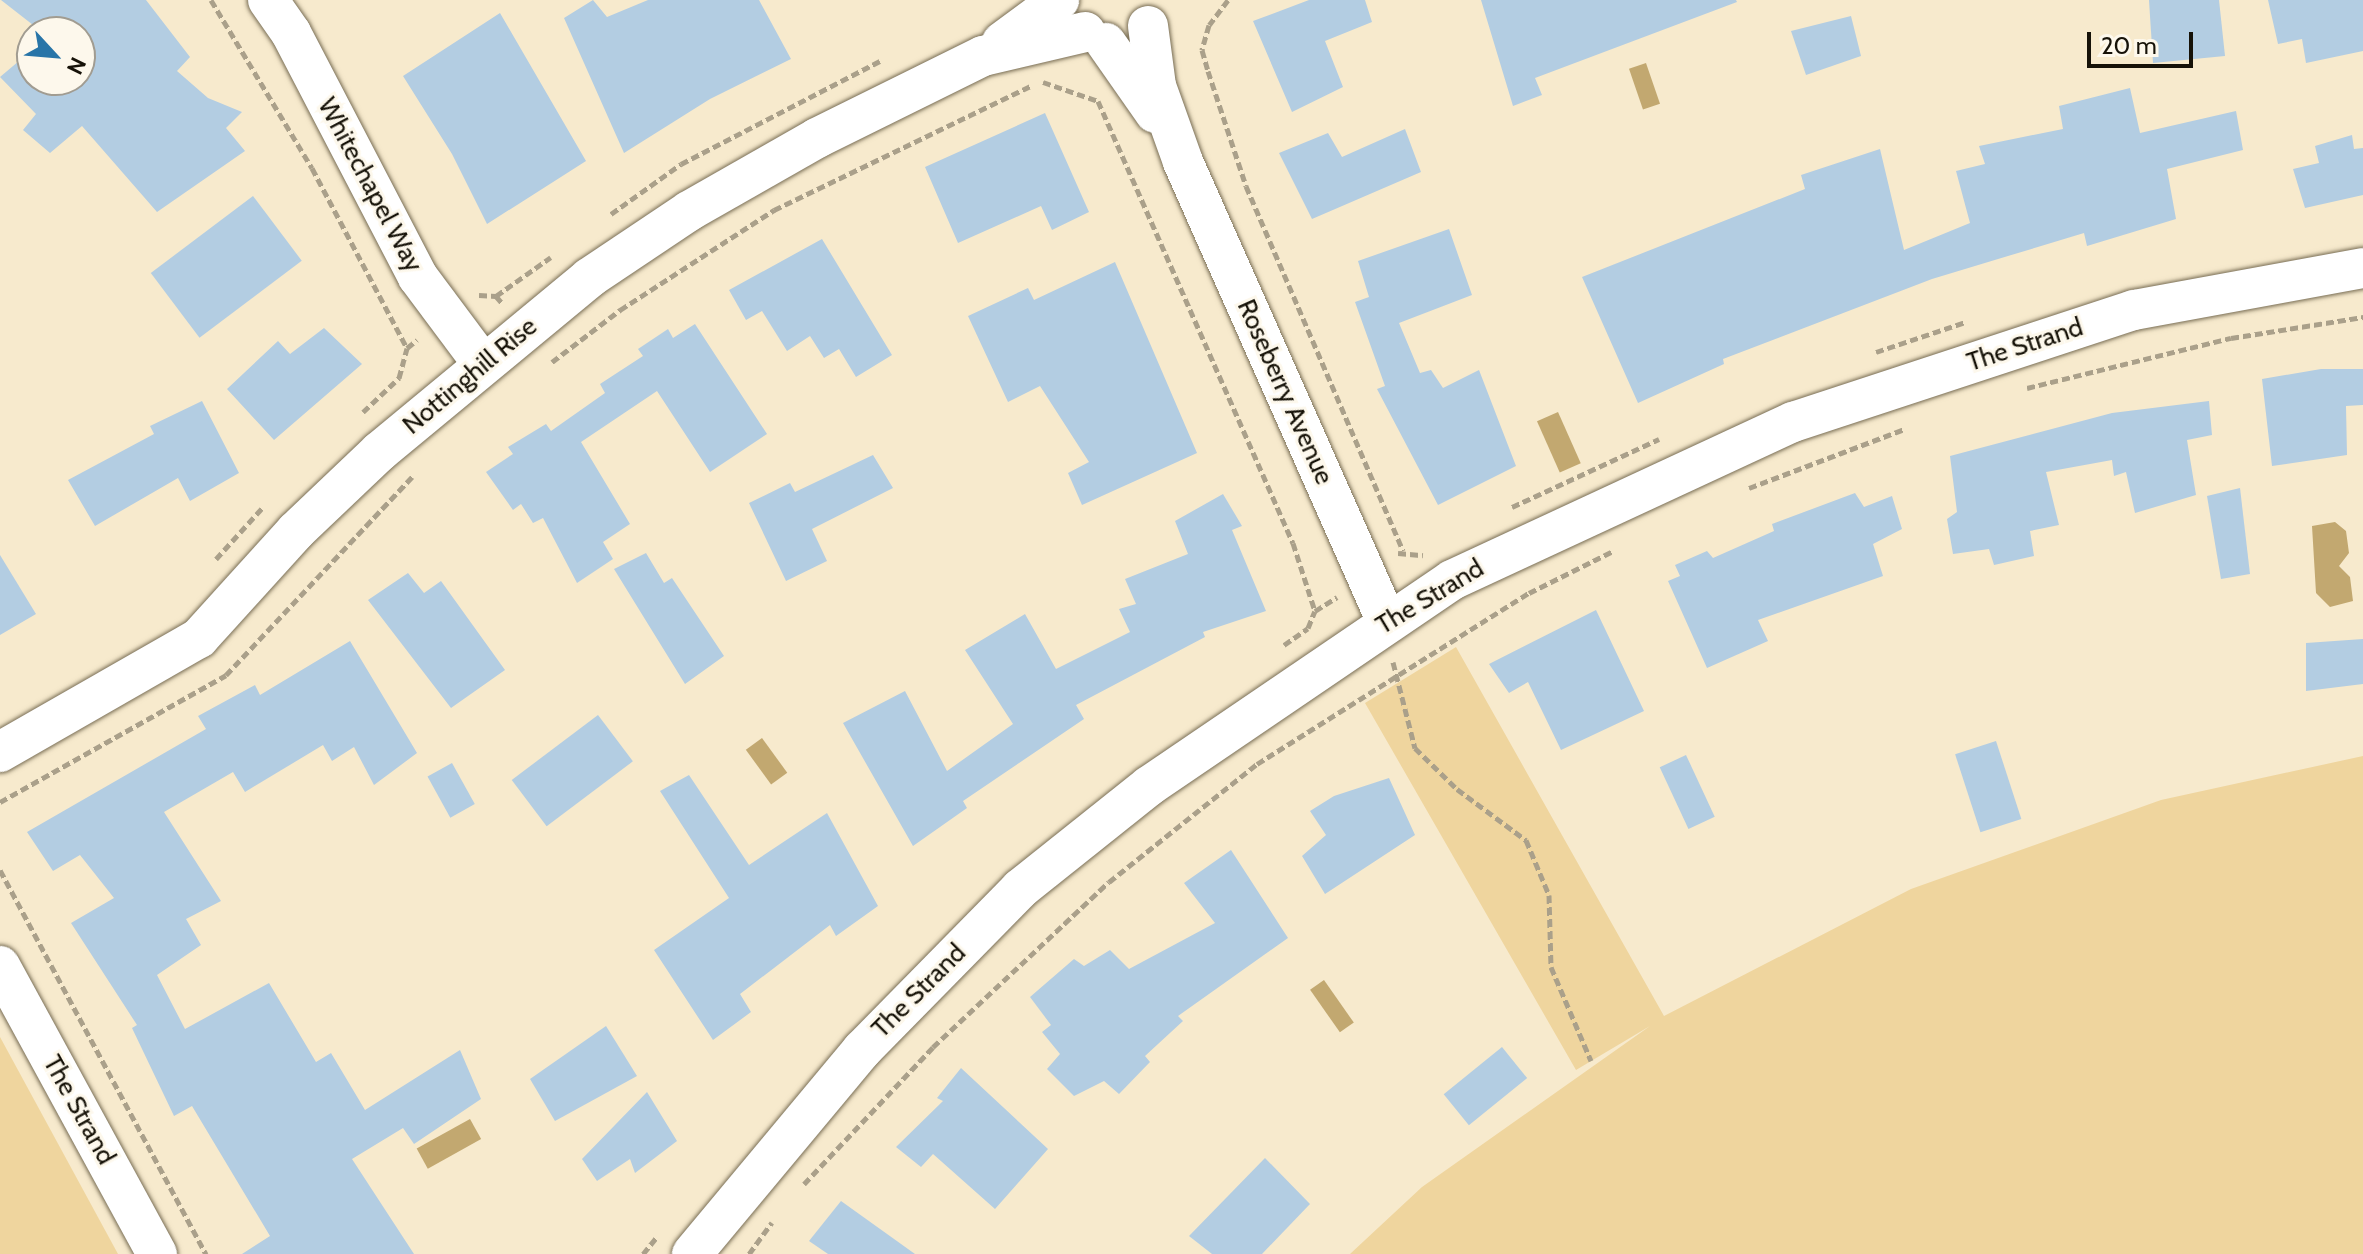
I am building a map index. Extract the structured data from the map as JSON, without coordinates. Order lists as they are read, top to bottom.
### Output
{
  "streets": {
    "street": [
      "Whitechapel Way",
      "The Strand",
      "Nottinghill Rise",
      "Roseberry Avenue"
    ]
  },
  "crossings": [
    ["Whitechapel Way", "Nottinghill Rise"],
    ["The Strand", "Roseberry Avenue"],
    ["Nottinghill Rise", "Roseberry Avenue"]
  ],
  "scale_bar": "20 m",
  "north": "bottom right"
}
